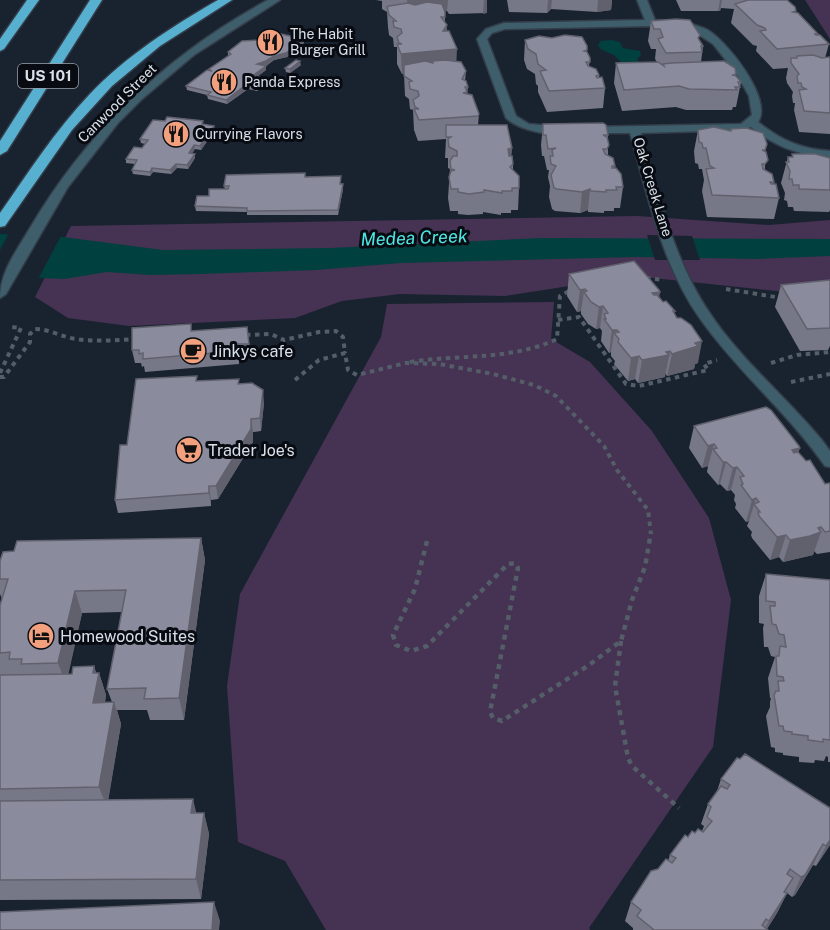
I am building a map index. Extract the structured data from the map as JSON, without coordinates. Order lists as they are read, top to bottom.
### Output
{
  "streets": {
    "highway": ["US 101"],
    "street": ["Canwood Street", "Oak Creek Lane"]
  },
  "water": ["Medea Creek"],
  "places": {
    "restaurant": ["The Habit Burger Grill", "Panda Express", "Currying Flavors"],
    "cafe": ["Jinkys cafe"],
    "supermarket": ["Trader Joe's"],
    "hotel": ["Homewood Suites"]
  }
}
